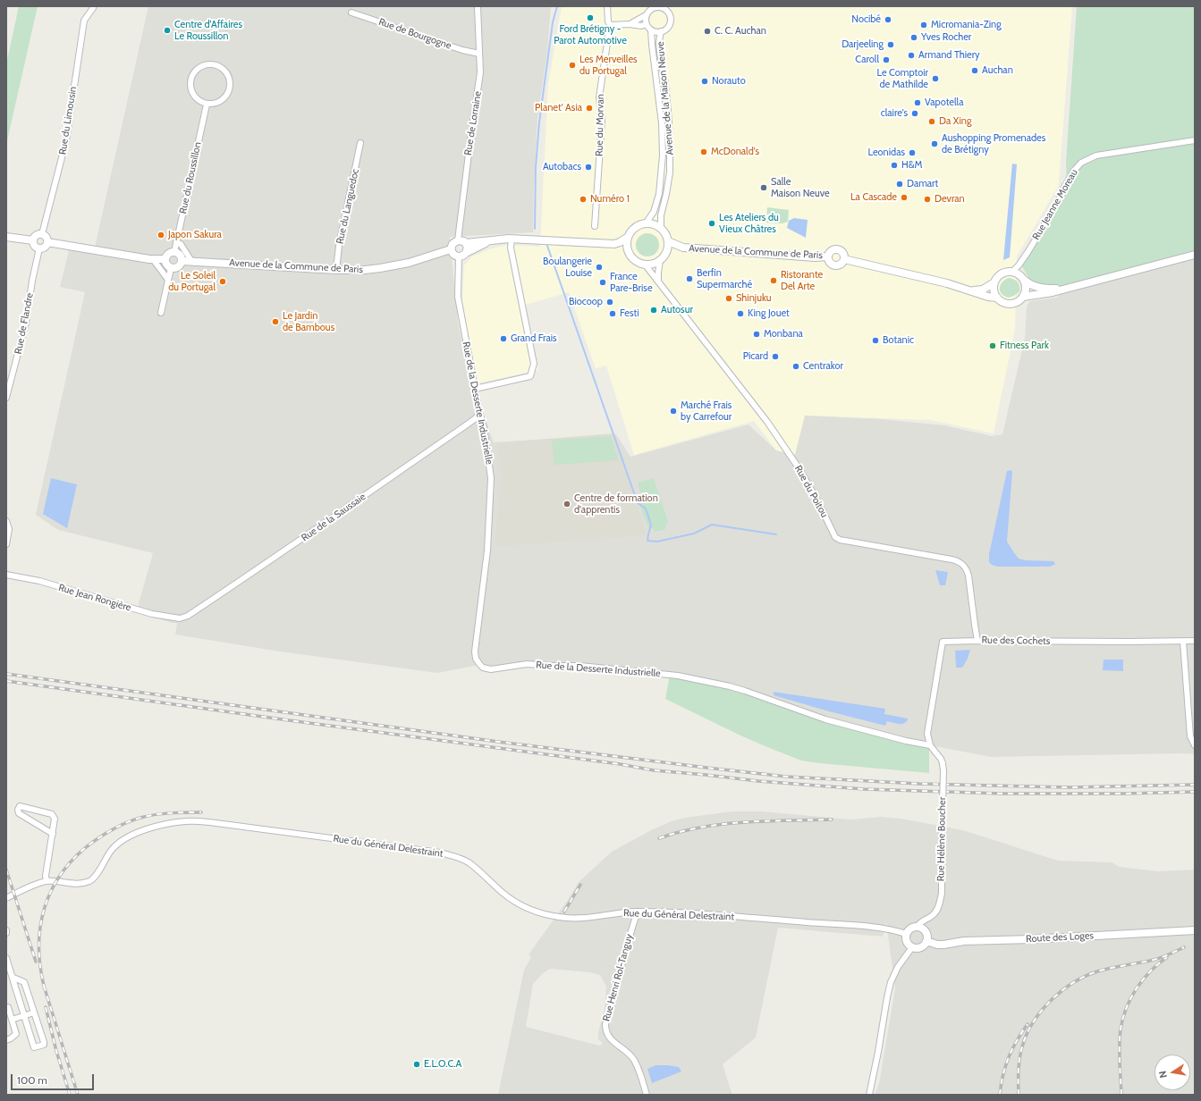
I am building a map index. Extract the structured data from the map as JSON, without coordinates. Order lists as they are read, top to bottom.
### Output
{
  "streets": {
    "street": [
      "Rue de Bourgogne",
      "Avenue de la Maison Neuve",
      "Rue du Limousin",
      "Rue de Lorraine",
      "Rue du Morvan",
      "Rue du Roussillon",
      "Rue Jeanne Moreau",
      "Rue du Languedoc",
      "Avenue de la Commune de Paris",
      "Rue de Flandre",
      "Rue de la Desserte Industrielle",
      "Rue du Poitou",
      "Rue de la Saussaie",
      "Rue Jean Rongière",
      "Rue des Cochets",
      "Rue Hélène Boucher",
      "Rue du Général Delestraint",
      "Route des Loges",
      "Rue Henri Rol-Tanguy"
    ]
  },
  "crossings": [
    ["Rue de Bourgogne", "Rue de Lorraine"],
    ["Avenue de la Maison Neuve", "Avenue de la Commune de Paris"],
    ["Avenue de la Maison Neuve", "Rue du Poitou"],
    ["Rue du Limousin", "Rue de Flandre"],
    ["Rue de Lorraine", "Avenue de la Commune de Paris"],
    ["Rue de Lorraine", "Rue de la Desserte Industrielle"],
    ["Rue du Roussillon", "Avenue de la Commune de Paris"],
    ["Rue du Languedoc", "Avenue de la Commune de Paris"],
    ["Avenue de la Commune de Paris", "Rue de la Desserte Industrielle"],
    ["Avenue de la Commune de Paris", "Rue du Poitou"],
    ["Rue de la Desserte Industrielle", "Rue de la Saussaie"],
    ["Rue de la Desserte Industrielle", "Rue des Cochets"],
    ["Rue de la Desserte Industrielle", "Rue Hélène Boucher"],
    ["Rue du Poitou", "Rue des Cochets"],
    ["Rue de la Saussaie", "Rue Jean Rongière"],
    ["Rue des Cochets", "Rue Hélène Boucher"],
    ["Rue Hélène Boucher", "Rue du Général Delestraint"],
    ["Rue Hélène Boucher", "Route des Loges"],
    ["Rue du Général Delestraint", "Route des Loges"],
    ["Rue du Général Delestraint", "Rue Henri Rol-Tanguy"]
  ],
  "places": [
    "Ford Brétigny - Parot Automotive",
    "Nocibé",
    "Micromania-Zing",
    "Centre d’Affaires Le Roussillon",
    "C. C. Auchan",
    "Yves Rocher",
    "Darjeeling",
    "Armand Thiery",
    "Caroll",
    "Les Merveilles du Portugal",
    "Auchan",
    "Le Comptoir de Mathilde",
    "Norauto",
    "Vapotella",
    "Planet' Asia",
    "claire's",
    "Da Xing",
    "Aushopping Promenades de Brétigny",
    "McDonald's",
    "Leonidas",
    "H&M",
    "Autobacs",
    "Damart",
    "Salle Maison Neuve",
    "La Cascade",
    "Numéro 1",
    "Devran",
    "Les Ateliers du Vieux Châtres",
    "Japon Sakura",
    "Boulangerie Louise",
    "Berfin Supermarché",
    "Ristorante Del Arte",
    "Le Soleil du Portugal",
    "France Pare-Brise",
    "Shinjuku",
    "Biocoop",
    "Autosur",
    "Festi",
    "King Jouet",
    "Le Jardin de Bambous",
    "Monbana",
    "Grand Frais",
    "Botanic",
    "Fitness Park",
    "Picard",
    "Centrakor",
    "Marché Frais by Carrefour",
    "Centre de formation d'apprentis",
    "E.L.O.C.A"
  ],
  "scale_bar": "100 m",
  "north": "left"
}
